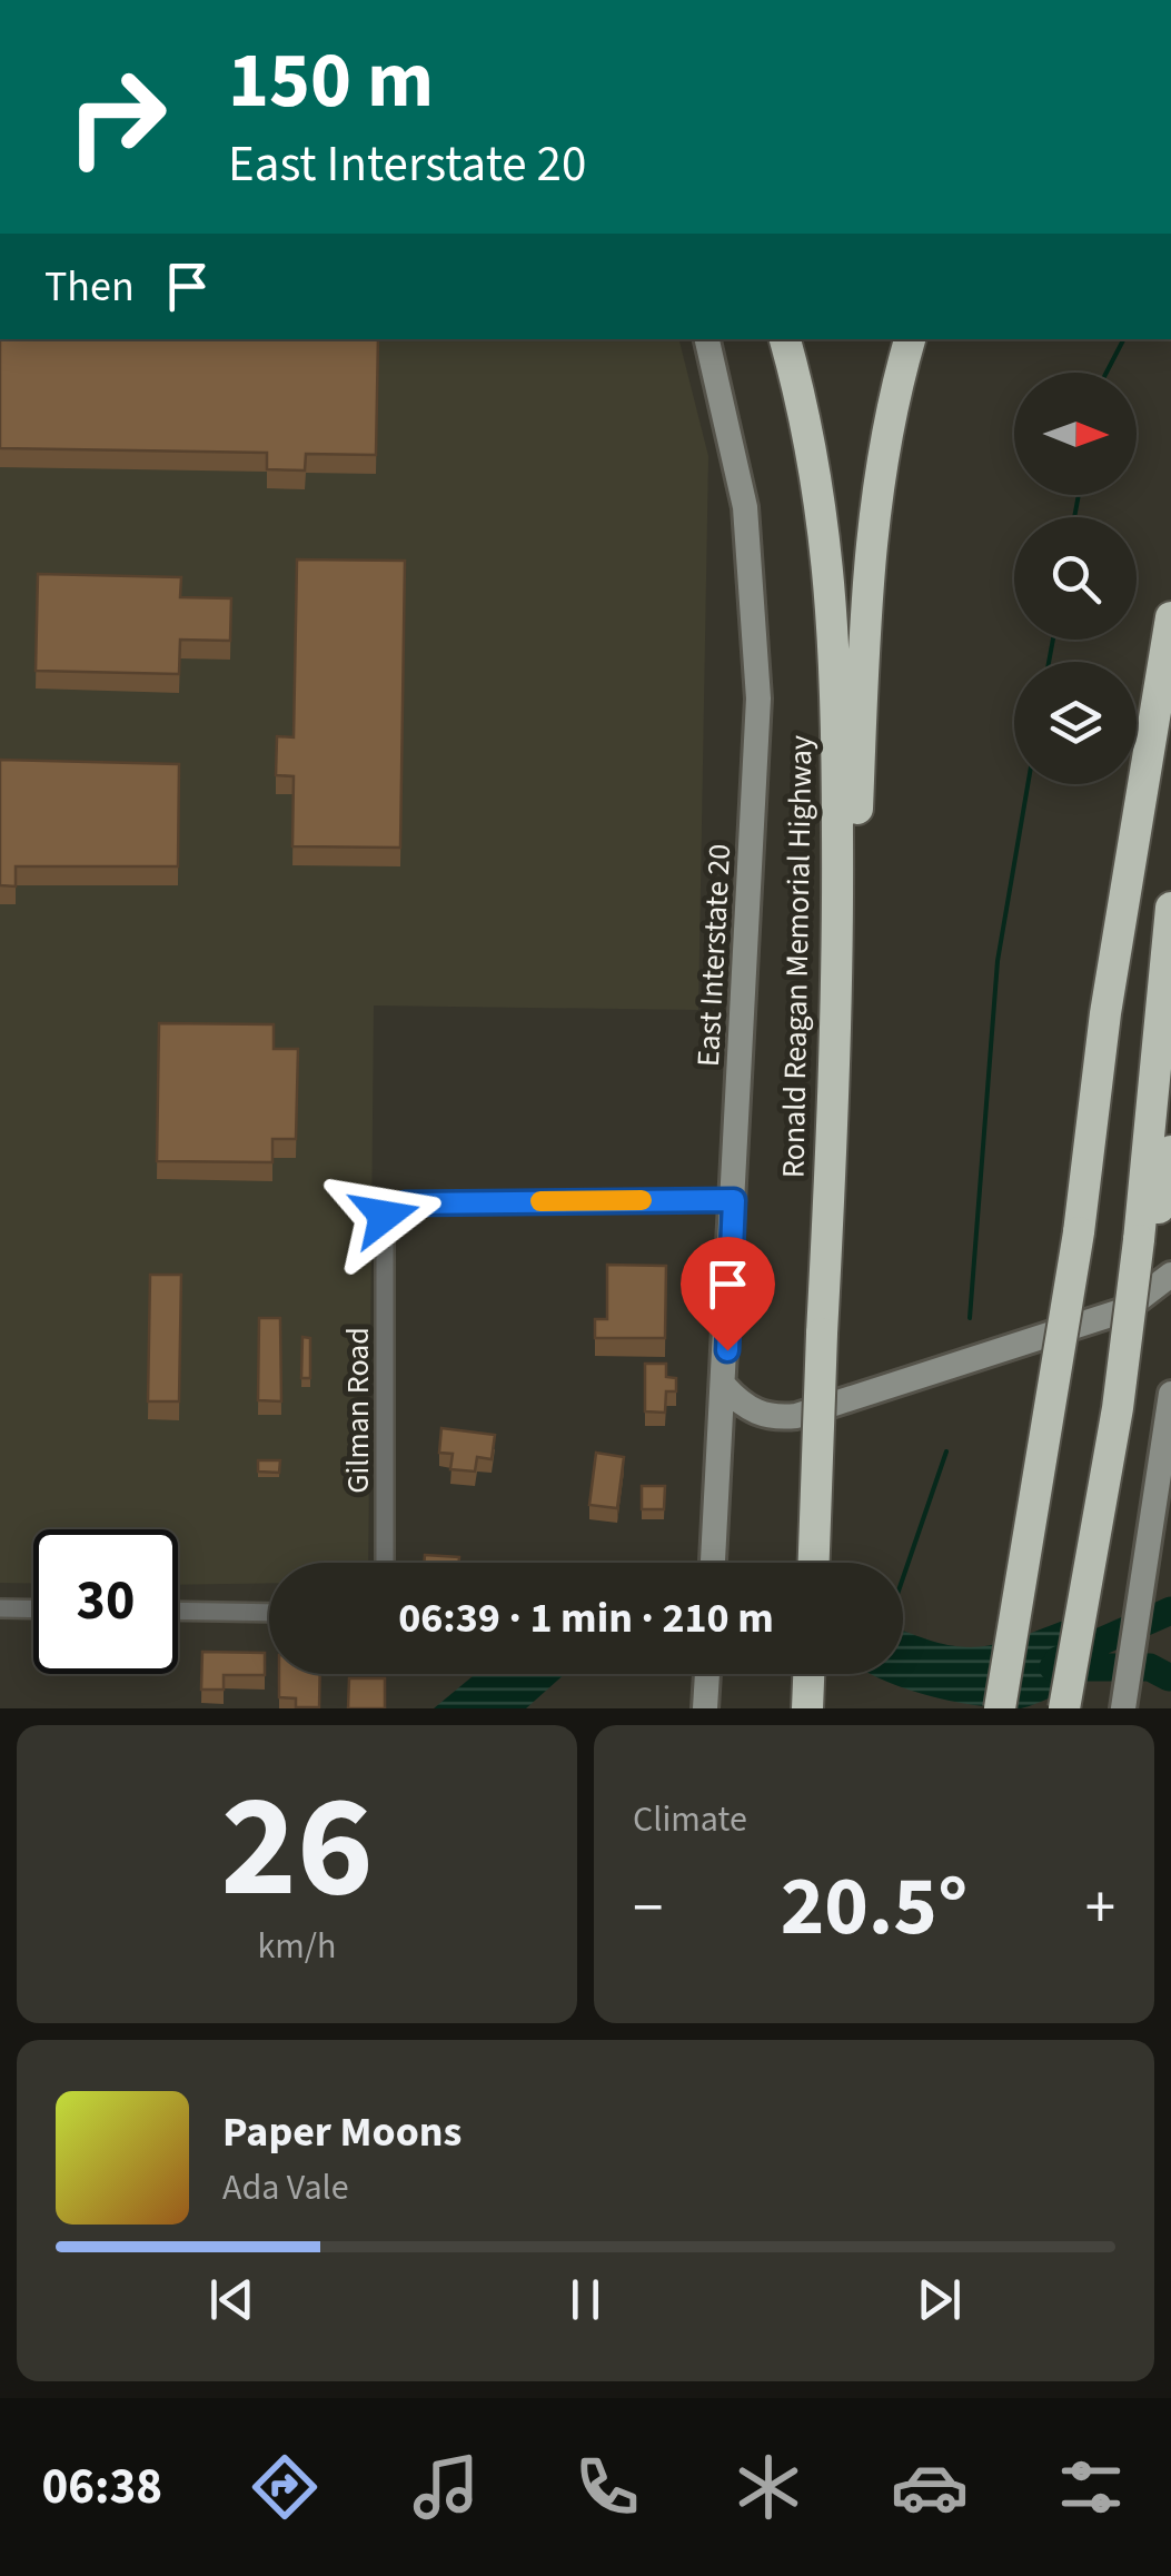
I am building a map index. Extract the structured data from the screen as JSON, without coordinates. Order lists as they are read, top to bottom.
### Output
{
  "streets": {
    "highway": ["Ronald Reagan Memorial Highway"],
    "main road": ["East Interstate 20"],
    "street": ["Gilman Road"]
  },
  "crossings": [
    ["East Interstate 20", "Gilman Road"]
  ],
  "north": "right",
  "page": {
    "turn": ["150 m", "East Interstate 20"],
    "then": "Then",
    "limit": "30",
    "trip": "06:39 · 1 min · 210 m",
    "tile": [
      ["26", "km/h"],
      "Climate"
    ],
    "heat": ["−", "20.5°", "+"],
    "song": ["Paper Moons", "Ada Vale"],
    "tabs": "06:38"
  }
}
